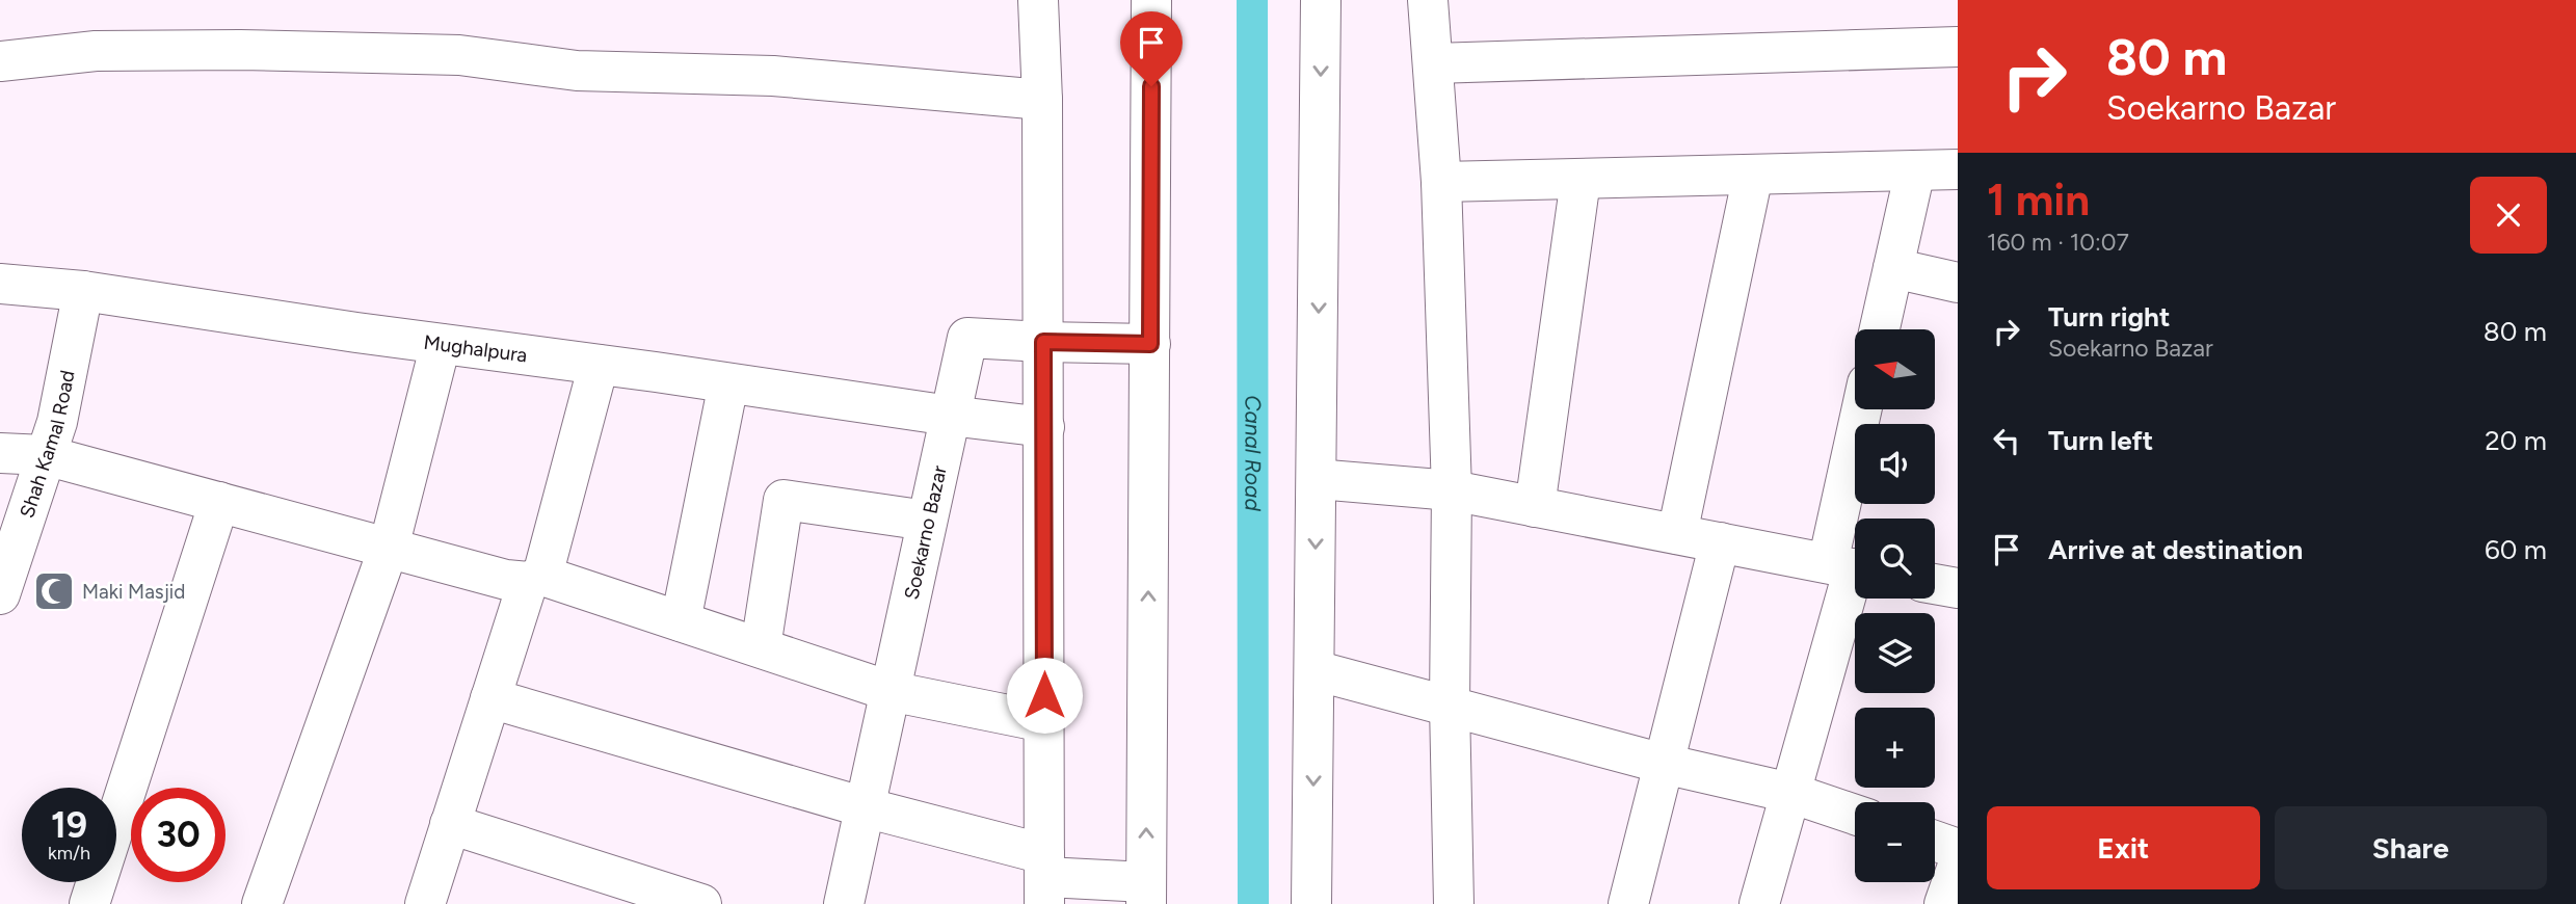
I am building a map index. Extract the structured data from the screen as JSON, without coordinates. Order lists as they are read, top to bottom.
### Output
{
  "streets": {
    "main road": ["Mughalpura", "Shah Kamal Road", "Soekarno Bazar"]
  },
  "crossings": [
    ["Mughalpura", "Shah Kamal Road"],
    ["Mughalpura", "Soekarno Bazar"]
  ],
  "water": ["Canal Road"],
  "places": {
    "mosque": ["Maki Masjid"]
  },
  "north": "left",
  "page": {
    "turn": ["80 m", "Soekarno Bazar"],
    "heading": ["1 min", "160 m · 10:07"],
    "list": [
      {
        "name": "Turn right",
        "note": "Soekarno Bazar",
        "value": "80 m"
      },
      {
        "name": "Turn left",
        "value": "20 m"
      },
      {
        "name": "Arrive at destination",
        "value": "60 m"
      }
    ],
    "map_buttons": ["+", "−"],
    "speed": "19 km/h",
    "limit": "30",
    "buttons": ["Exit", "Share"]
  }
}
